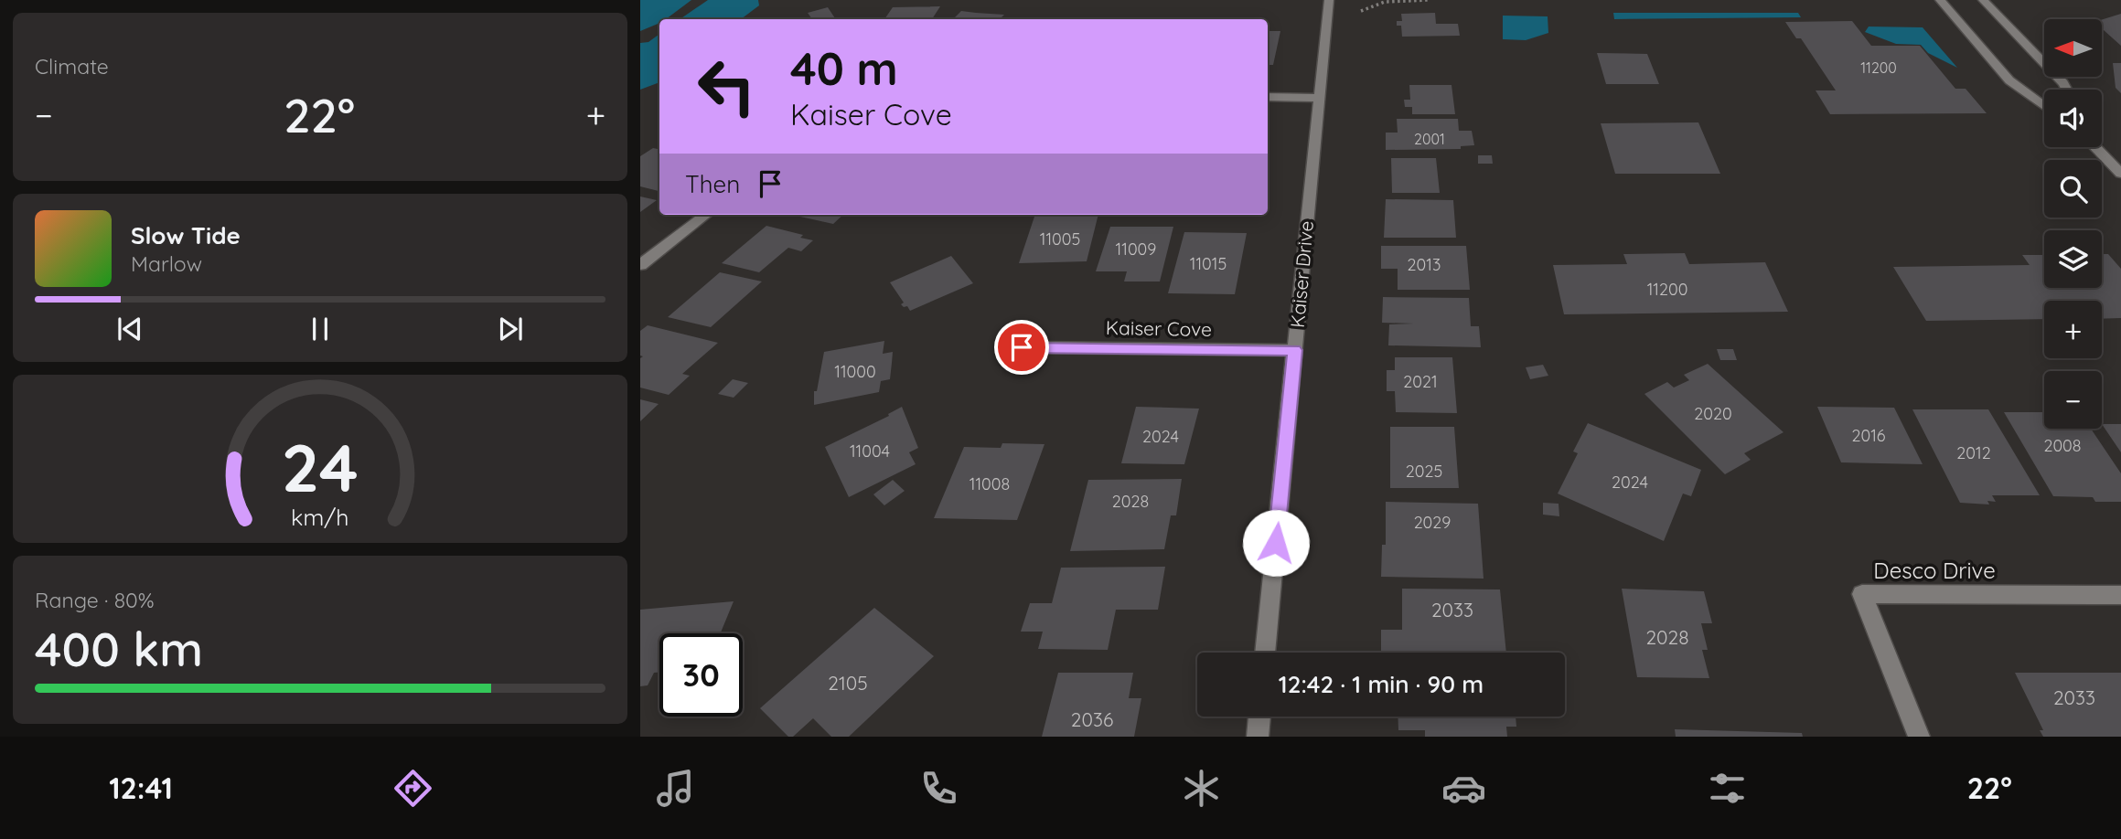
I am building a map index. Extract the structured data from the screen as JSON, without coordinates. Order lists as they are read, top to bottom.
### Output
{
  "streets": {
    "street": ["Kaiser Drive", "Kaiser Cove", "Desco Drive"]
  },
  "crossings": [
    ["Kaiser Drive", "Kaiser Cove"]
  ],
  "house_numbers": [
    "11200",
    "2001",
    "11005",
    "11009",
    "11015",
    "2013",
    "11200",
    "11000",
    "2021",
    "2020",
    "2016",
    "2024",
    "2008",
    "11004",
    "2012",
    "2025",
    "2024",
    "11008",
    "2028",
    "2029",
    "2033",
    "2028",
    "2105",
    "2033",
    "2036"
  ],
  "north": "left",
  "page": {
    "tile": [
      "Climate",
      ["Range · 80%", "400 km"]
    ],
    "map_buttons": ["+", "−"],
    "turn": ["40 m", "Kaiser Cove"],
    "heat": ["−", "22°", "+"],
    "then": "Then",
    "song": ["Slow Tide", "Marlow"],
    "limit": "30",
    "trip": "12:42 · 1 min · 90 m",
    "tabs": ["12:41", "22°"],
    "gauge": ["24", "km/h"]
  }
}
